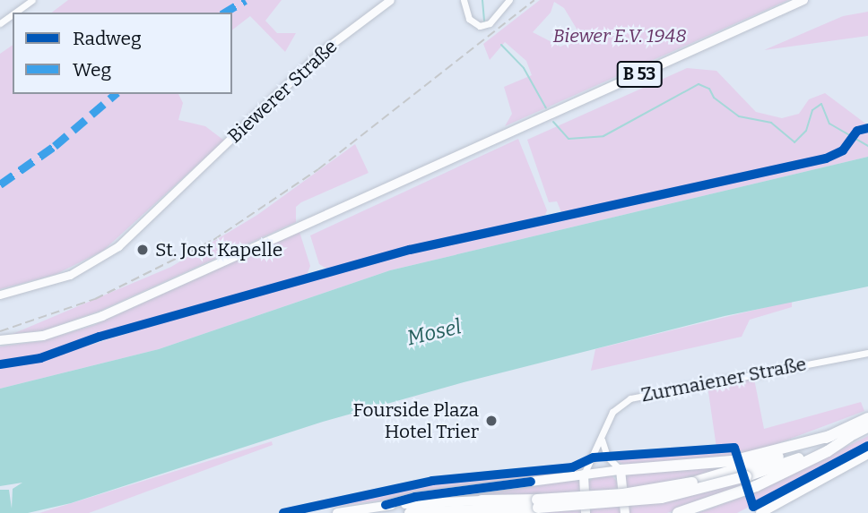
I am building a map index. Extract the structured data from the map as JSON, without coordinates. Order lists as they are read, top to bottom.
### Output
{
  "streets": {
    "main road": ["B 53", "Zurmaiener Straße"],
    "street": ["Biewerer Straße"]
  },
  "water": ["Mosel"],
  "parks": ["Biewer E.V. 1948"],
  "places": ["St. Jost Kapelle", "Fourside Plaza Hotel Trier"],
  "legend": ["Radweg", "Weg"]
}
